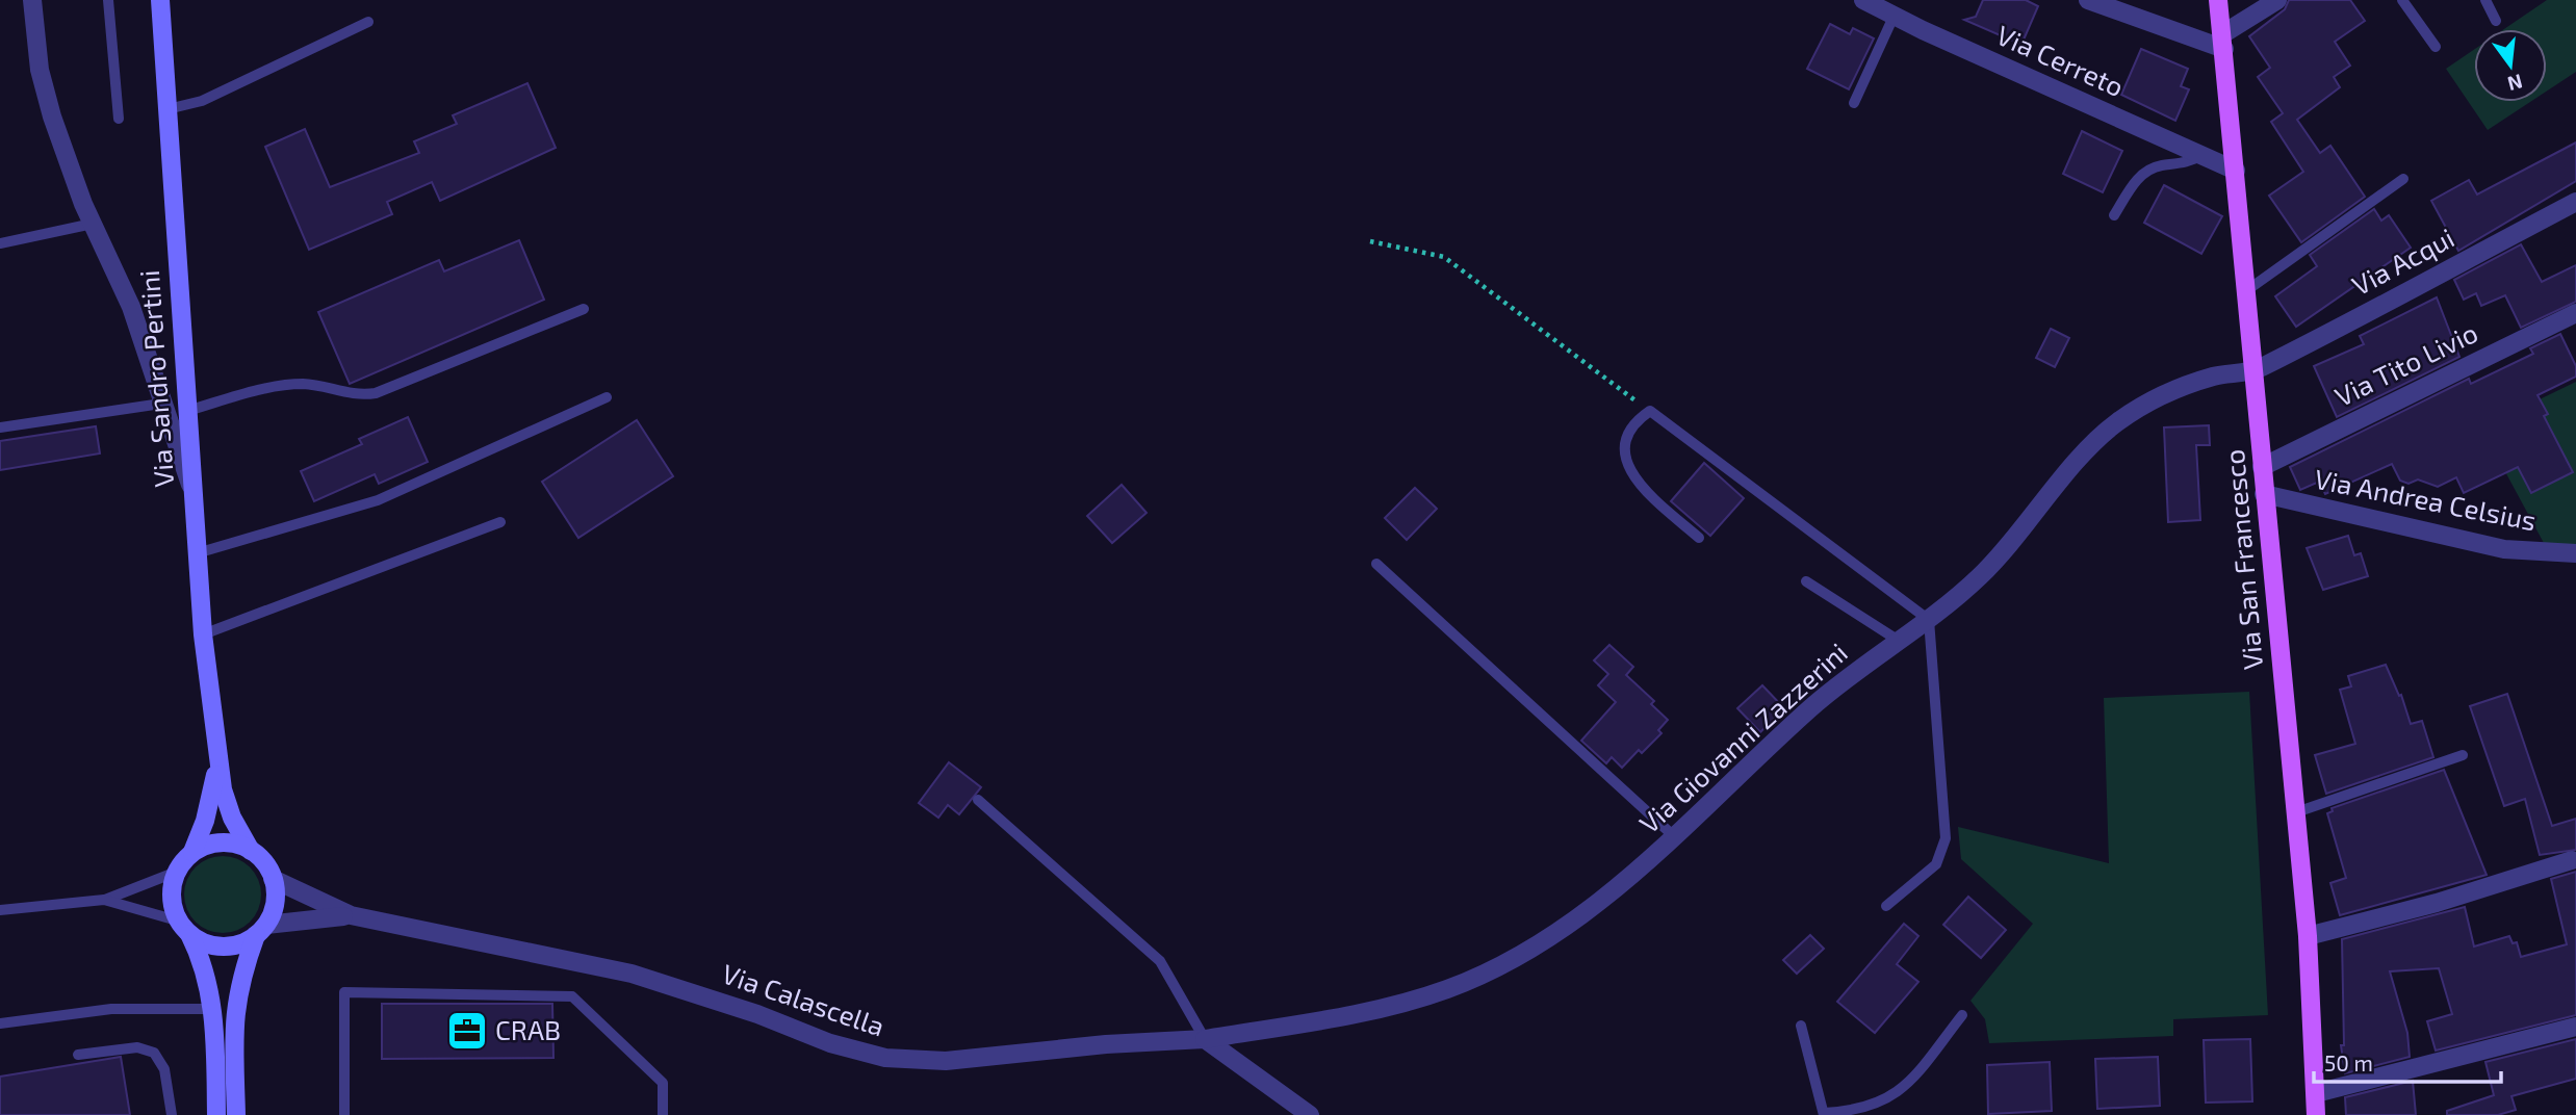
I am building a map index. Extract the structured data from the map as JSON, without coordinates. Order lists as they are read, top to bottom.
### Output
{
  "streets": {
    "main road": ["Via Sandro Pertini", "Via San Francesco"],
    "street": [
      "Via Cerreto",
      "Via Acqui",
      "Via Tito Livio",
      "Via Andrea Celsius",
      "Via Giovanni Zazzerini",
      "Via Calascella"
    ]
  },
  "crossings": [
    ["Via Cerreto", "Via San Francesco"],
    ["Via Acqui", "Via San Francesco"],
    ["Via Acqui", "Via Giovanni Zazzerini"],
    ["Via Tito Livio", "Via San Francesco"],
    ["Via Sandro Pertini", "Via Calascella"],
    ["Via Andrea Celsius", "Via San Francesco"],
    ["Via San Francesco", "Via Giovanni Zazzerini"],
    ["Via Giovanni Zazzerini", "Via Calascella"]
  ],
  "places": {
    "office": ["CRAB"]
  },
  "scale_bar": "50 m",
  "north": "bottom"
}
